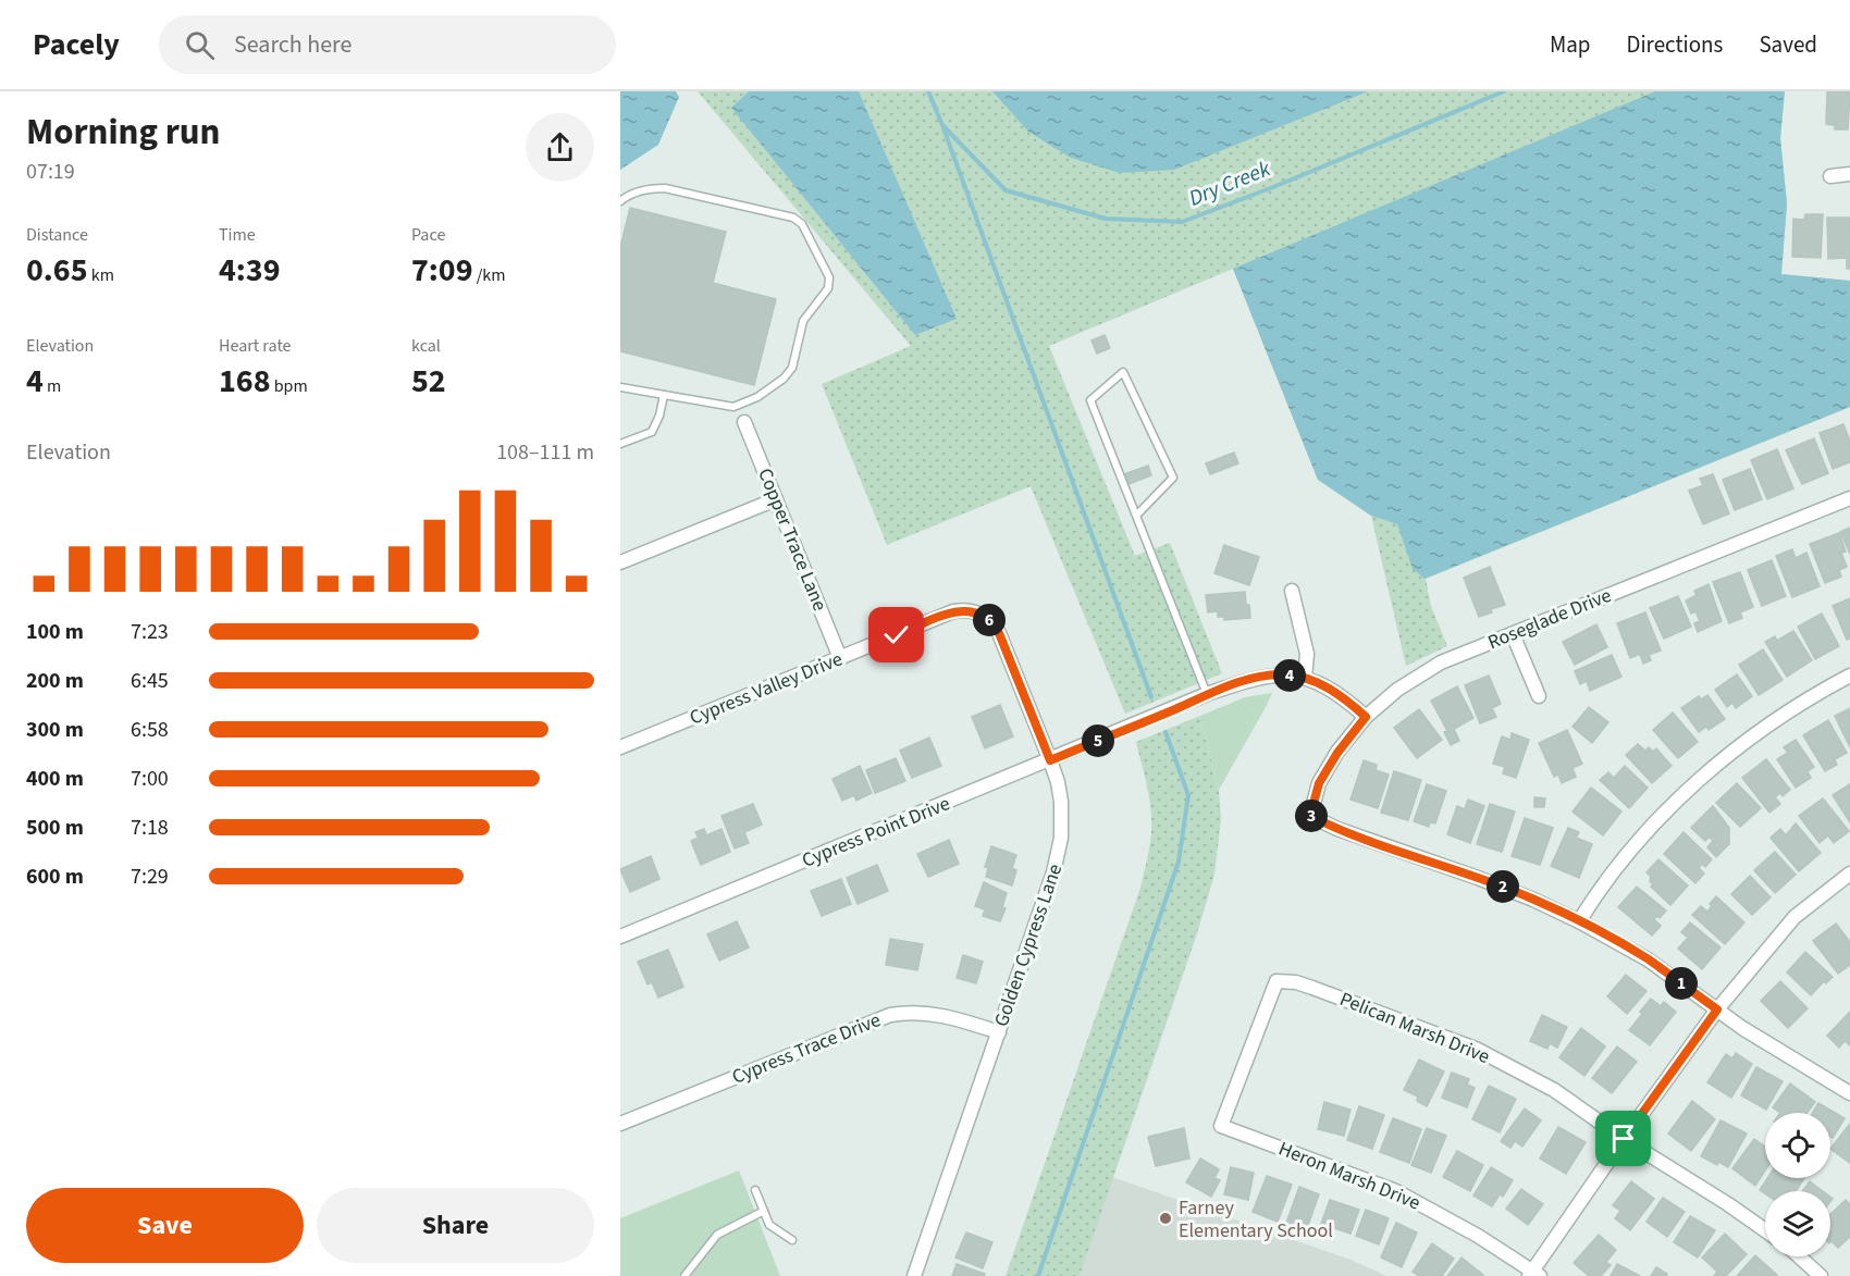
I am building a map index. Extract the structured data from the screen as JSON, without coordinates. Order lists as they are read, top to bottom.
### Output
{
  "streets": {
    "street": [
      "Copper Trace Lane",
      "Roseglade Drive",
      "Cypress Valley Drive",
      "Cypress Point Drive",
      "Golden Cypress Lane",
      "Pelican Marsh Drive",
      "Cypress Trace Drive",
      "Heron Marsh Drive"
    ]
  },
  "crossings": [
    ["Copper Trace Lane", "Cypress Valley Drive"],
    ["Cypress Valley Drive", "Golden Cypress Lane"],
    ["Cypress Point Drive", "Golden Cypress Lane"],
    ["Golden Cypress Lane", "Cypress Trace Drive"],
    ["Pelican Marsh Drive", "Heron Marsh Drive"]
  ],
  "water": ["Dry Creek"],
  "places": ["Farney Elementary School"],
  "page": {
    "header": "Pacely",
    "search": "Search here",
    "nav": ["Map", "Directions", "Saved"],
    "heading": ["Morning run", "07:19"],
    "stats": [
      ["Distance", "0.65 km"],
      ["Time", "4:39"],
      ["Pace", "7:09 /km"],
      ["Elevation", "4 m"],
      ["Heart rate", "168 bpm"],
      ["kcal", "52"]
    ],
    "chart": ["Elevation", "108–111 m"],
    "pins": [
      "6",
      "4",
      "5",
      "3",
      "2",
      "1"
    ],
    "list": [
      {
        "name": "100 m",
        "note": "7:23"
      },
      {
        "name": "200 m",
        "note": "6:45"
      },
      {
        "name": "300 m",
        "note": "6:58"
      },
      {
        "name": "400 m",
        "note": "7:00"
      },
      {
        "name": "500 m",
        "note": "7:18"
      },
      {
        "name": "600 m",
        "note": "7:29"
      }
    ],
    "buttons": ["Save", "Share"]
  }
}
